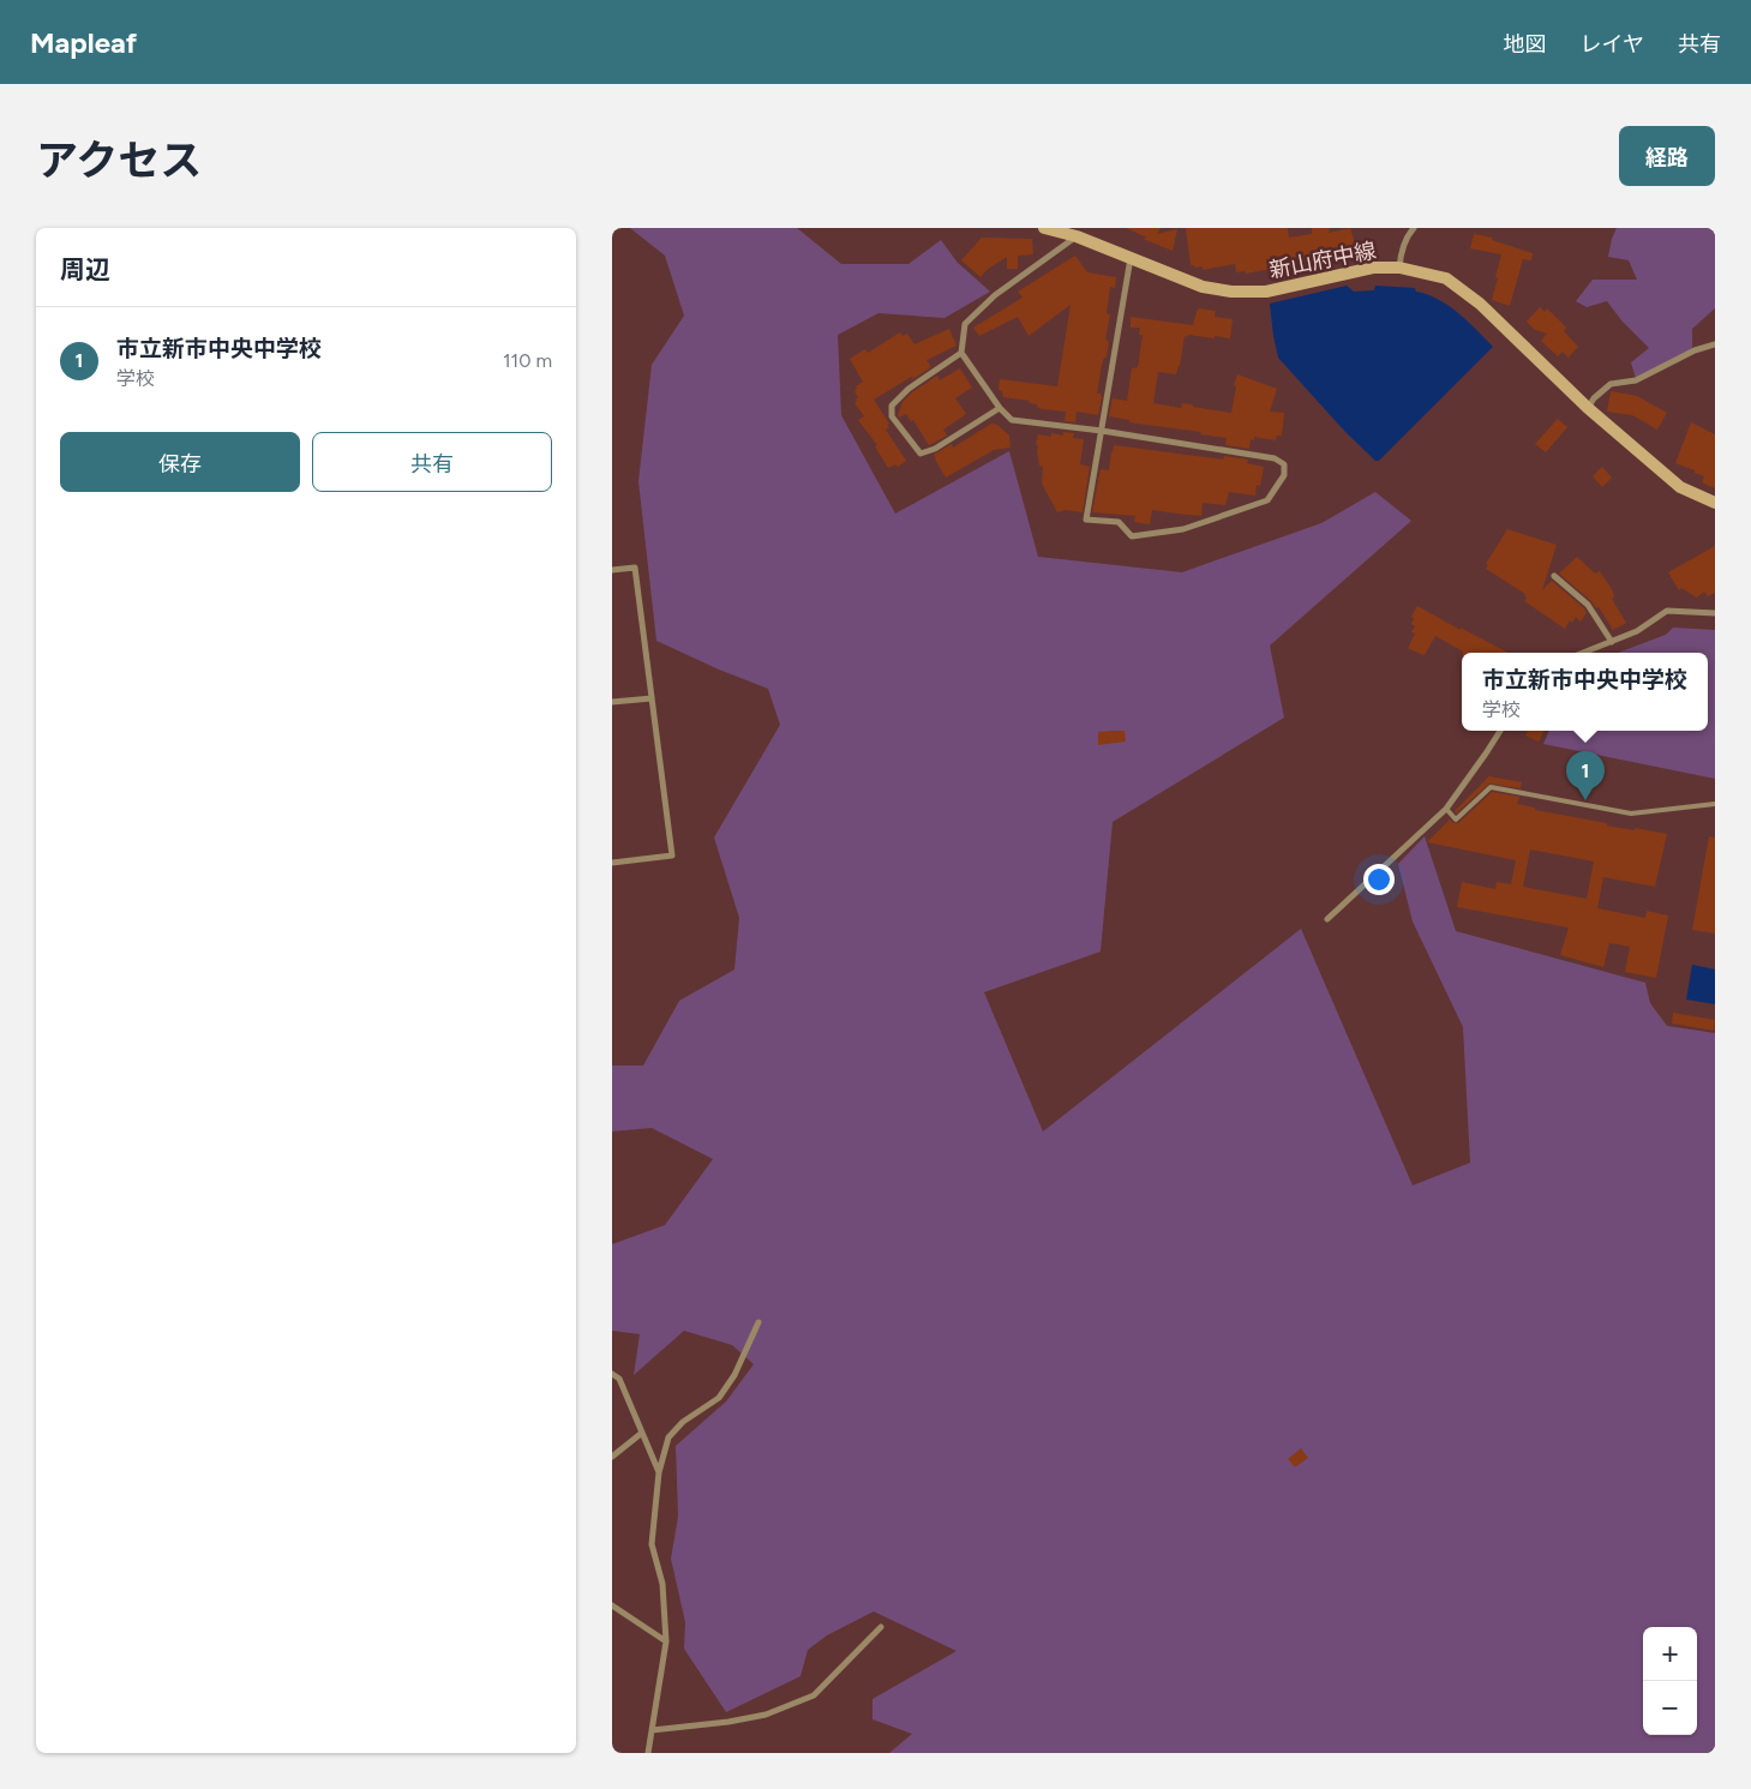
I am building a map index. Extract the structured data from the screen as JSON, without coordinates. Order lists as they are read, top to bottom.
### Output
{
  "streets": {
    "main road": ["新山府中線"]
  },
  "page": {
    "header": "Mapleaf",
    "nav": ["地図", "レイヤ", "共有"],
    "title": "アクセス",
    "buttons": [
      "経路",
      ["保存", "共有"]
    ],
    "heading": "周辺",
    "list": [
      {
        "mark": "1",
        "name": "市立新市中央中学校",
        "note": "学校",
        "value": "110 m"
      }
    ],
    "popup": ["市立新市中央中学校", "学校"],
    "pins": "1",
    "map_buttons": ["+", "−"]
  }
}
